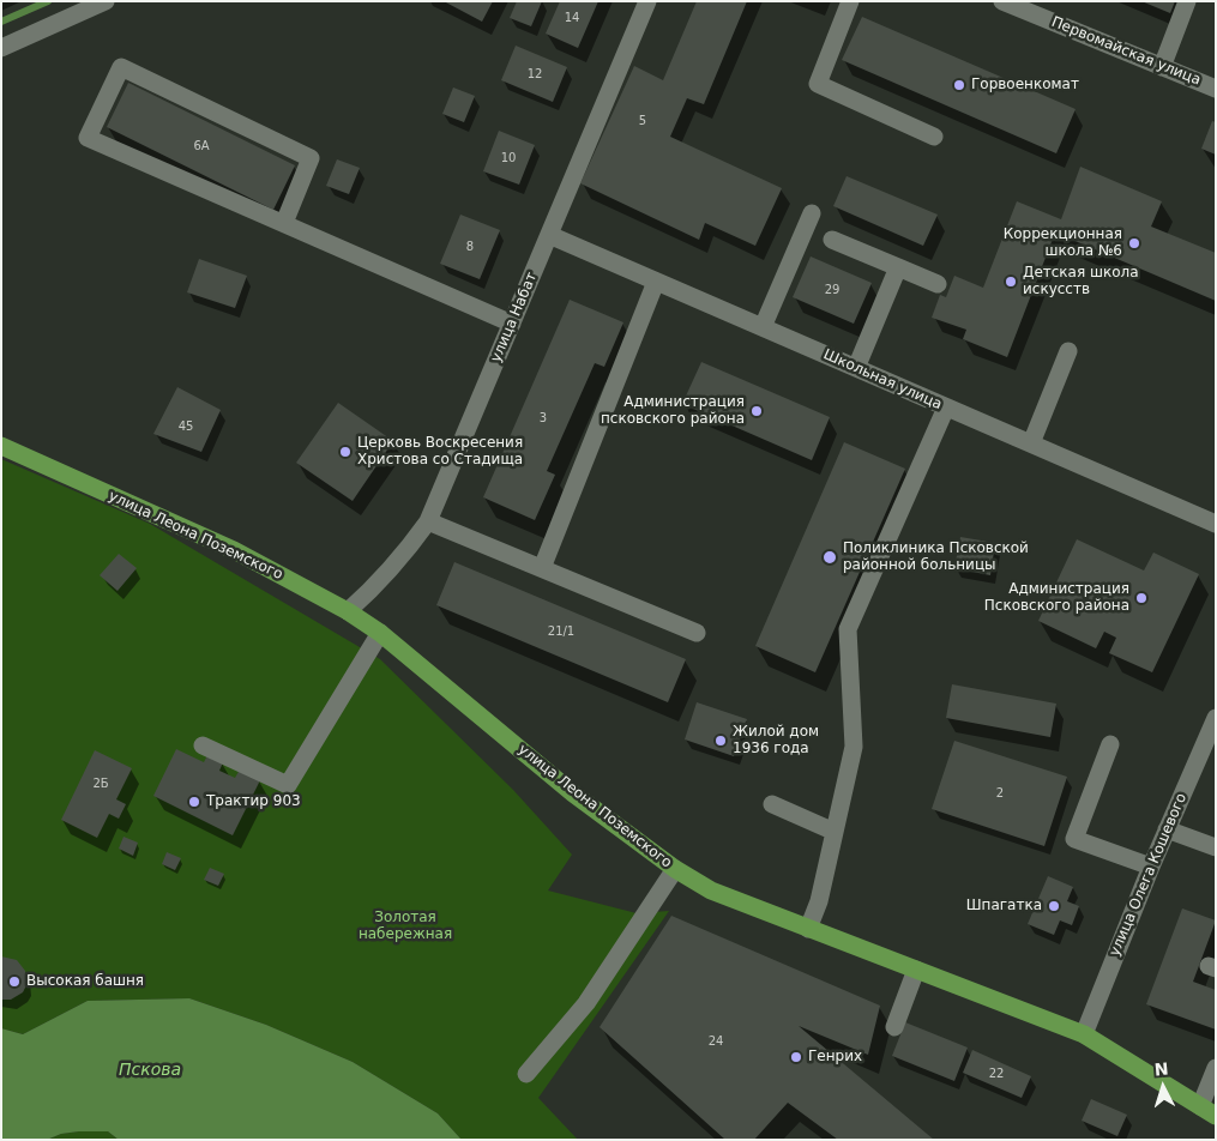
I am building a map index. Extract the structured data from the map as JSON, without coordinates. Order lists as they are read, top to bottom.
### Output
{
  "streets": {
    "main road": ["улица Леона Поземского"],
    "street": [
      "Первомайская улица",
      "улица Набат",
      "Школьная улица",
      "улица Олега Кошевого"
    ]
  },
  "crossings": [
    ["улица Набат", "Школьная улица"],
    ["улица Набат", "улица Леона Поземского"],
    ["улица Леона Поземского", "улица Олега Кошевого"]
  ],
  "water": ["Пскова"],
  "parks": ["Золотая набережная"],
  "places": [
    "Горвоенкомат",
    "Коррекционная школа №6",
    "Детская школа искусств",
    "Администрация псковского района",
    "Церковь Воскресения Христова со Стадища",
    "Поликлиника Псковской районной больницы",
    "Администрация Псковского района",
    "Жилой дом 1936 года",
    "Трактир 903",
    "Шпагатка",
    "Высокая башня",
    "Генрих"
  ],
  "house_numbers": [
    "14",
    "12",
    "5",
    "6А",
    "10",
    "8",
    "29",
    "3",
    "45",
    "21/1",
    "2Б",
    "2",
    "24",
    "22"
  ],
  "north": "top"
}
